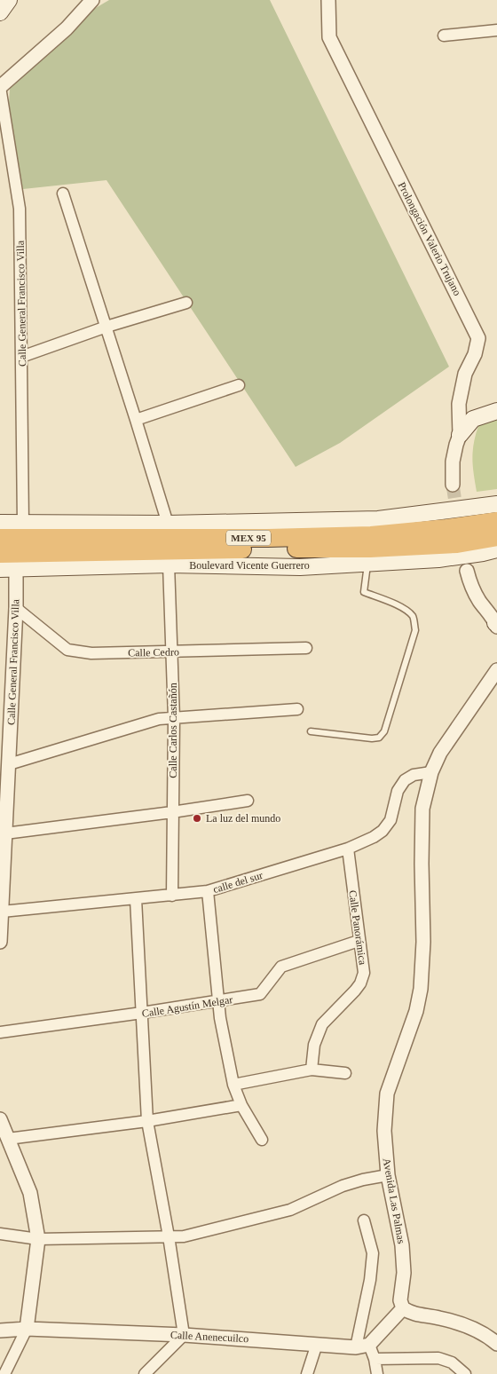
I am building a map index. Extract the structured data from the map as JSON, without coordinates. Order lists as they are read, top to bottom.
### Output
{
  "streets": {
    "highway": ["MEX 95", "Boulevard Vicente Guerrero"],
    "street": [
      "Prolongación Valerio Trujano",
      "Calle General Francisco Villa",
      "Calle Cedro",
      "Calle Carlos Castañón",
      "calle del sur",
      "Calle Panorámica",
      "Calle Agustín Melgar",
      "Avenida Las Palmas",
      "Calle Anenecuilco"
    ]
  },
  "crossings": [
    ["Calle General Francisco Villa", "Boulevard Vicente Guerrero"],
    ["Calle General Francisco Villa", "Calle Cedro"],
    ["Calle General Francisco Villa", "calle del sur"],
    ["Boulevard Vicente Guerrero", "Calle Carlos Castañón"],
    ["Calle Cedro", "Calle Carlos Castañón"],
    ["Calle Carlos Castañón", "calle del sur"],
    ["calle del sur", "Calle Panorámica"],
    ["calle del sur", "Avenida Las Palmas"],
    ["Calle Panorámica", "Calle Agustín Melgar"]
  ],
  "places": ["La luz del mundo"]
}
